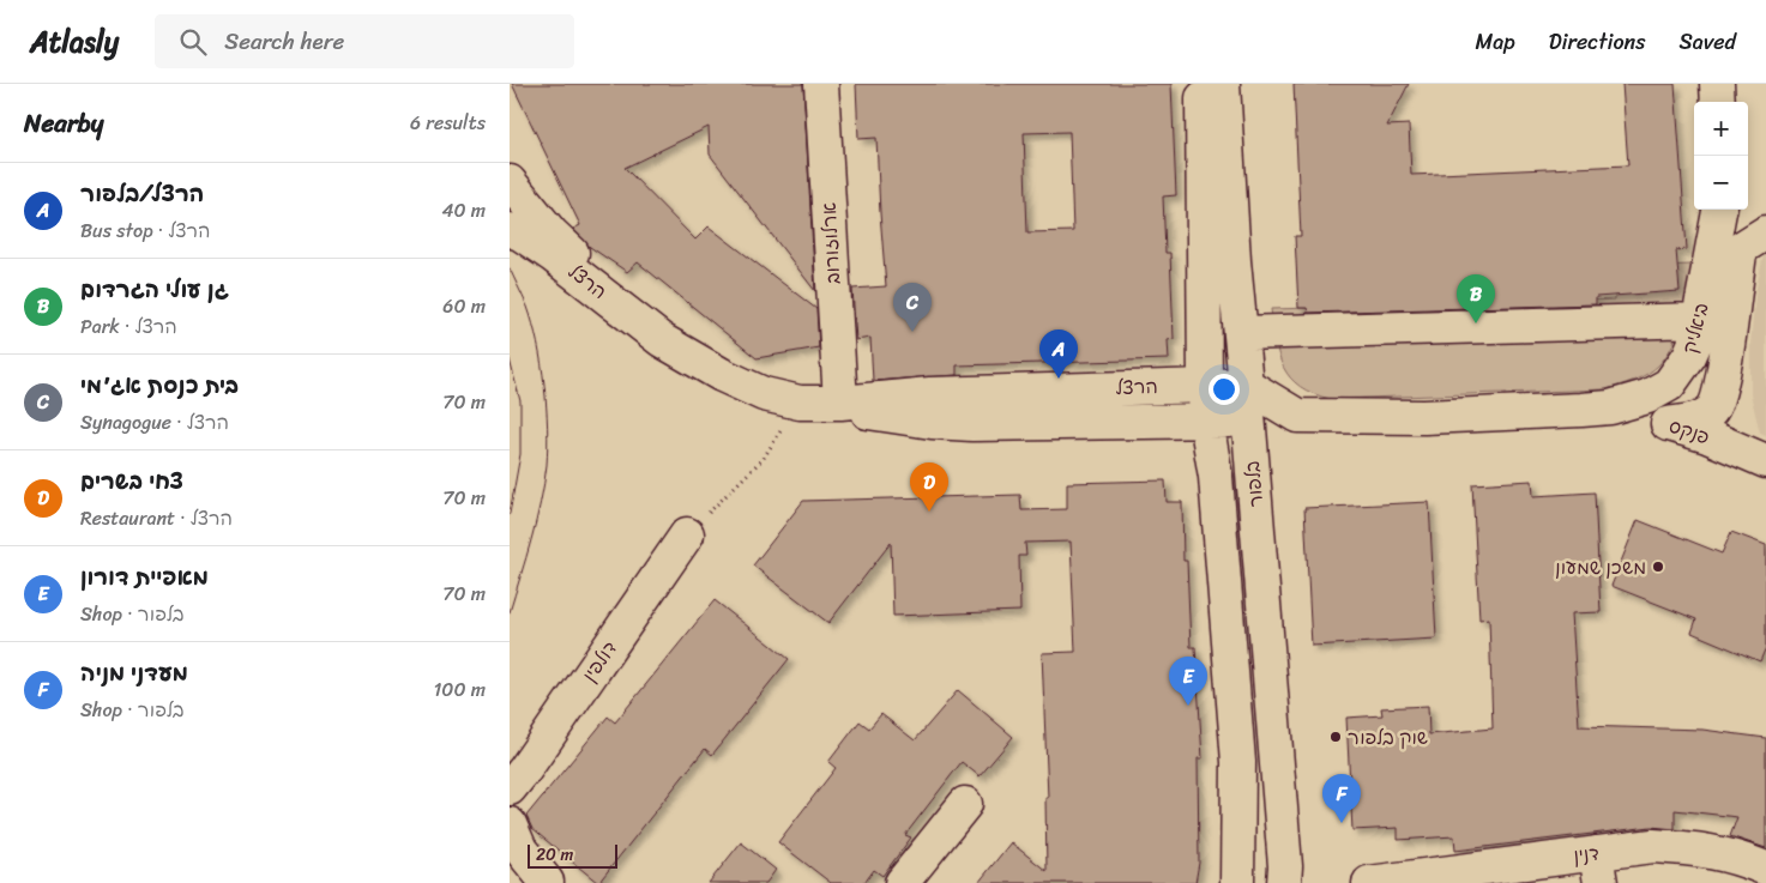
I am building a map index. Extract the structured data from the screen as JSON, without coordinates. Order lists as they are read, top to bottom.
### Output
{
  "streets": {
    "street": [
      "ארלוזורוב",
      "הרצל",
      "ביאליק",
      "פנקס",
      "בלפור",
      "דולפין",
      "דנין"
    ]
  },
  "crossings": [
    ["ארלוזורוב", "הרצל"],
    ["הרצל", "ביאליק"],
    ["הרצל", "פנקס"],
    ["הרצל", "בלפור"],
    ["ביאליק", "פנקס"]
  ],
  "places": ["משכן שמעון", "שוק בלפור"],
  "scale_bar": "20 m",
  "page": {
    "header": "Atlasly",
    "search": "Search here",
    "nav": ["Map", "Directions", "Saved"],
    "heading": ["Nearby", "6 results"],
    "map_buttons": ["+", "−"],
    "list": [
      {
        "mark": "A",
        "name": "הרצל/בלפור",
        "note": "Bus stop · הרצל",
        "value": "40 m"
      },
      {
        "mark": "B",
        "name": "גן עולי הגרדום",
        "note": "Park · הרצל",
        "value": "60 m"
      },
      {
        "mark": "C",
        "name": "בית כנסת אג'מי",
        "note": "Synagogue · הרצל",
        "value": "70 m"
      },
      {
        "mark": "D",
        "name": "צחי בשרים",
        "note": "Restaurant · הרצל",
        "value": "70 m"
      },
      {
        "mark": "E",
        "name": "מאפיית דורון",
        "note": "Shop · בלפור",
        "value": "70 m"
      },
      {
        "mark": "F",
        "name": "מעדני מניה",
        "note": "Shop · בלפור",
        "value": "100 m"
      }
    ],
    "pins": [
      "B",
      "C",
      "A",
      "D",
      "E",
      "F"
    ],
    "scale": "20 m"
  }
}
